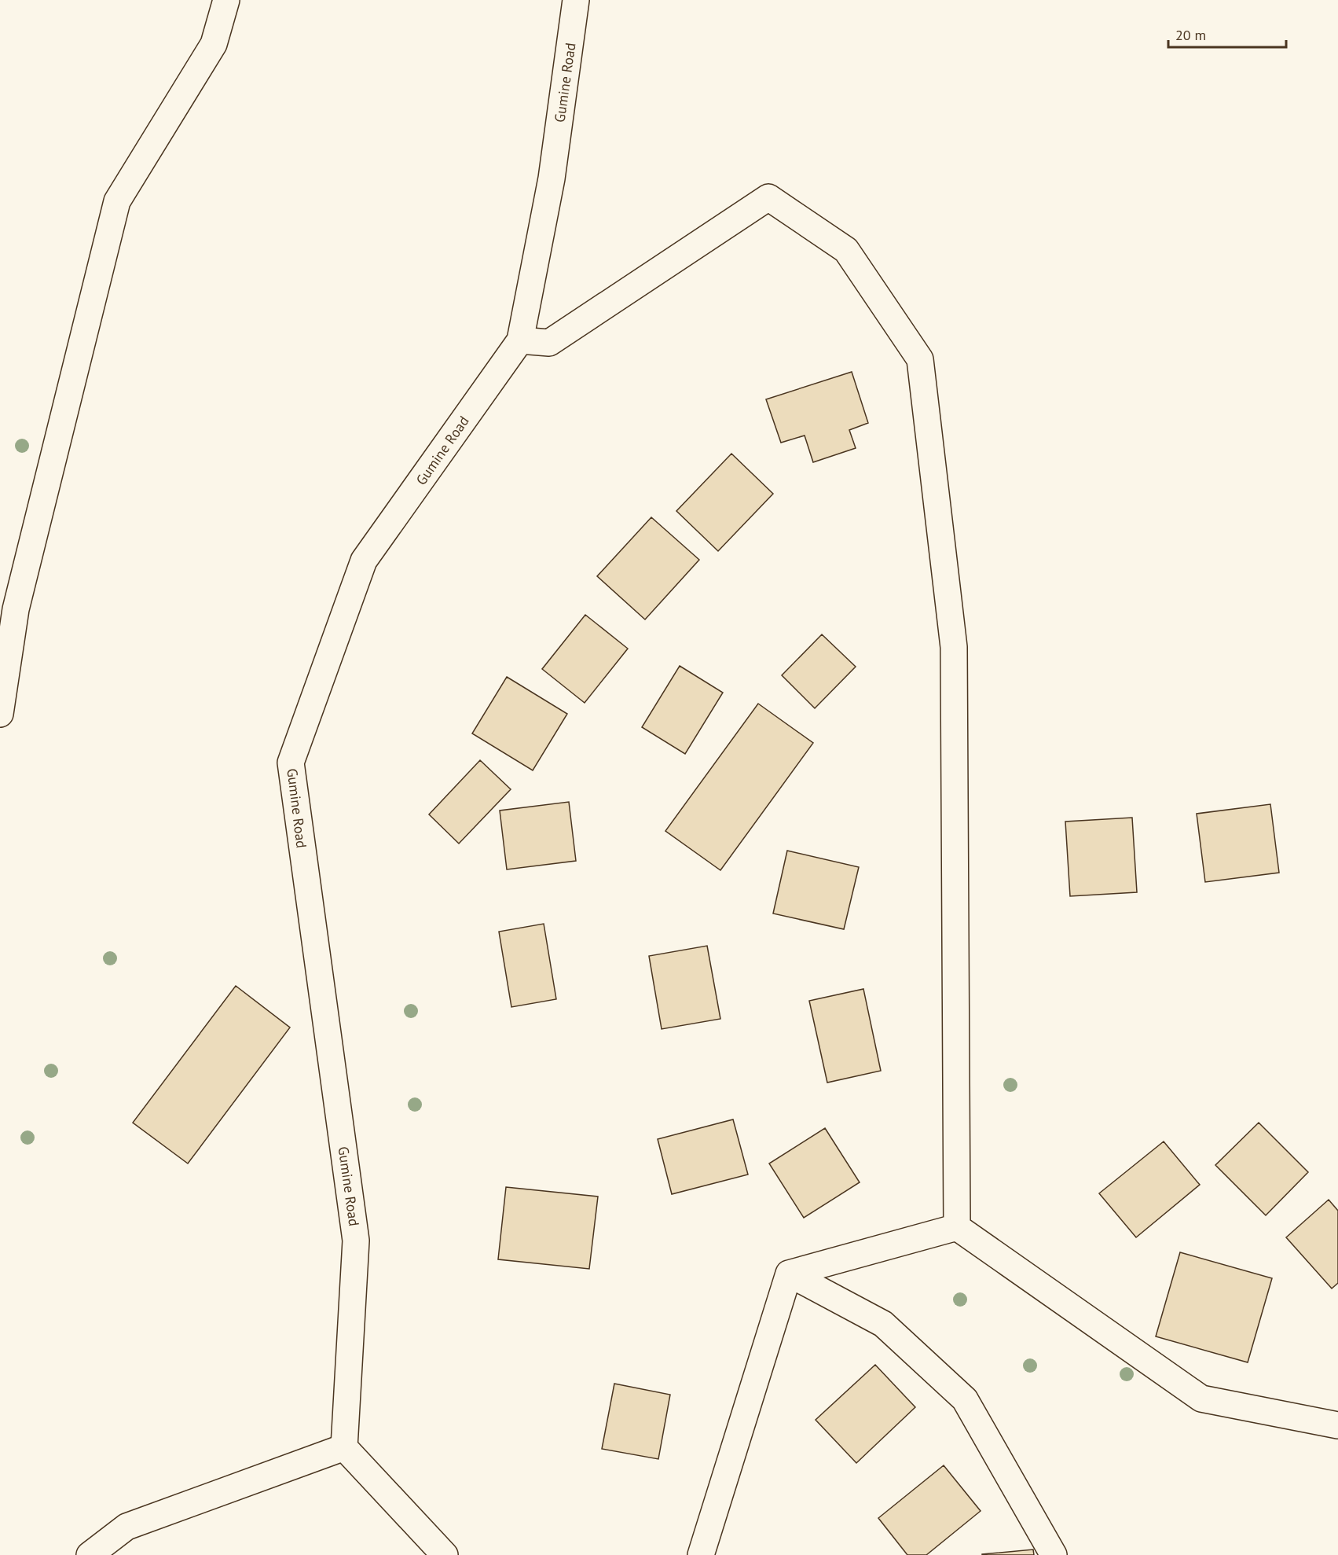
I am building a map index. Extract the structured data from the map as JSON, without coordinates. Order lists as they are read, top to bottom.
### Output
{
  "streets": {
    "street": ["Gumine Road"]
  },
  "scale_bar": "20 m"
}
